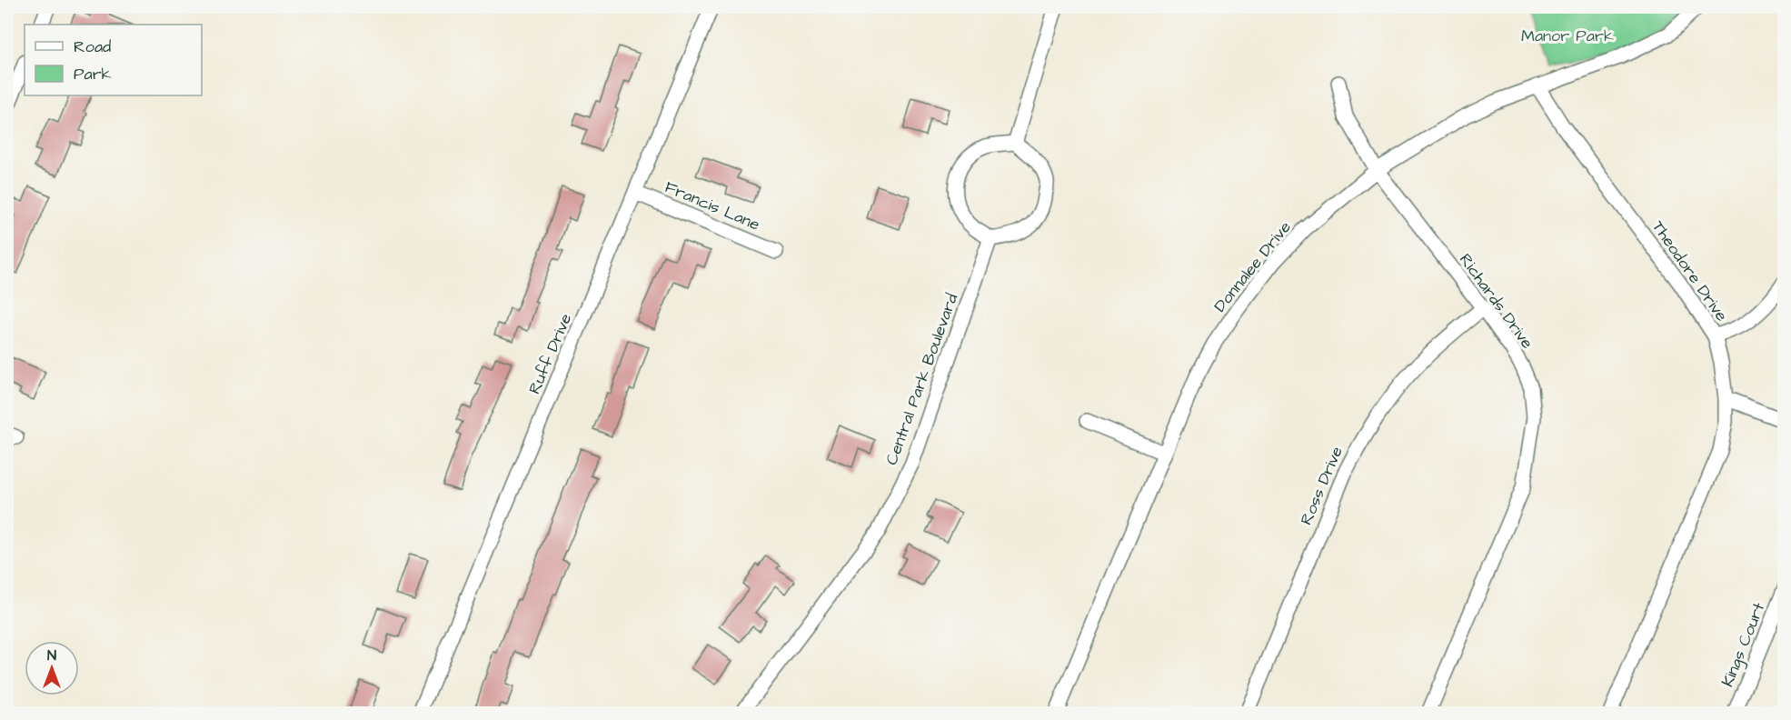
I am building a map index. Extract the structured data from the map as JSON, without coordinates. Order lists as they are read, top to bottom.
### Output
{
  "streets": {
    "street": [
      "Francis Lane",
      "Donnalee Drive",
      "Theodore Drive",
      "Richards Drive",
      "Ruff Drive",
      "Central Park Boulevard",
      "Ross Drive",
      "Kings Court"
    ]
  },
  "crossings": [
    ["Francis Lane", "Ruff Drive"],
    ["Donnalee Drive", "Theodore Drive"],
    ["Donnalee Drive", "Richards Drive"],
    ["Richards Drive", "Ross Drive"]
  ],
  "parks": ["Manor Park"],
  "legend": ["Road", "Park"],
  "north": "top"
}
